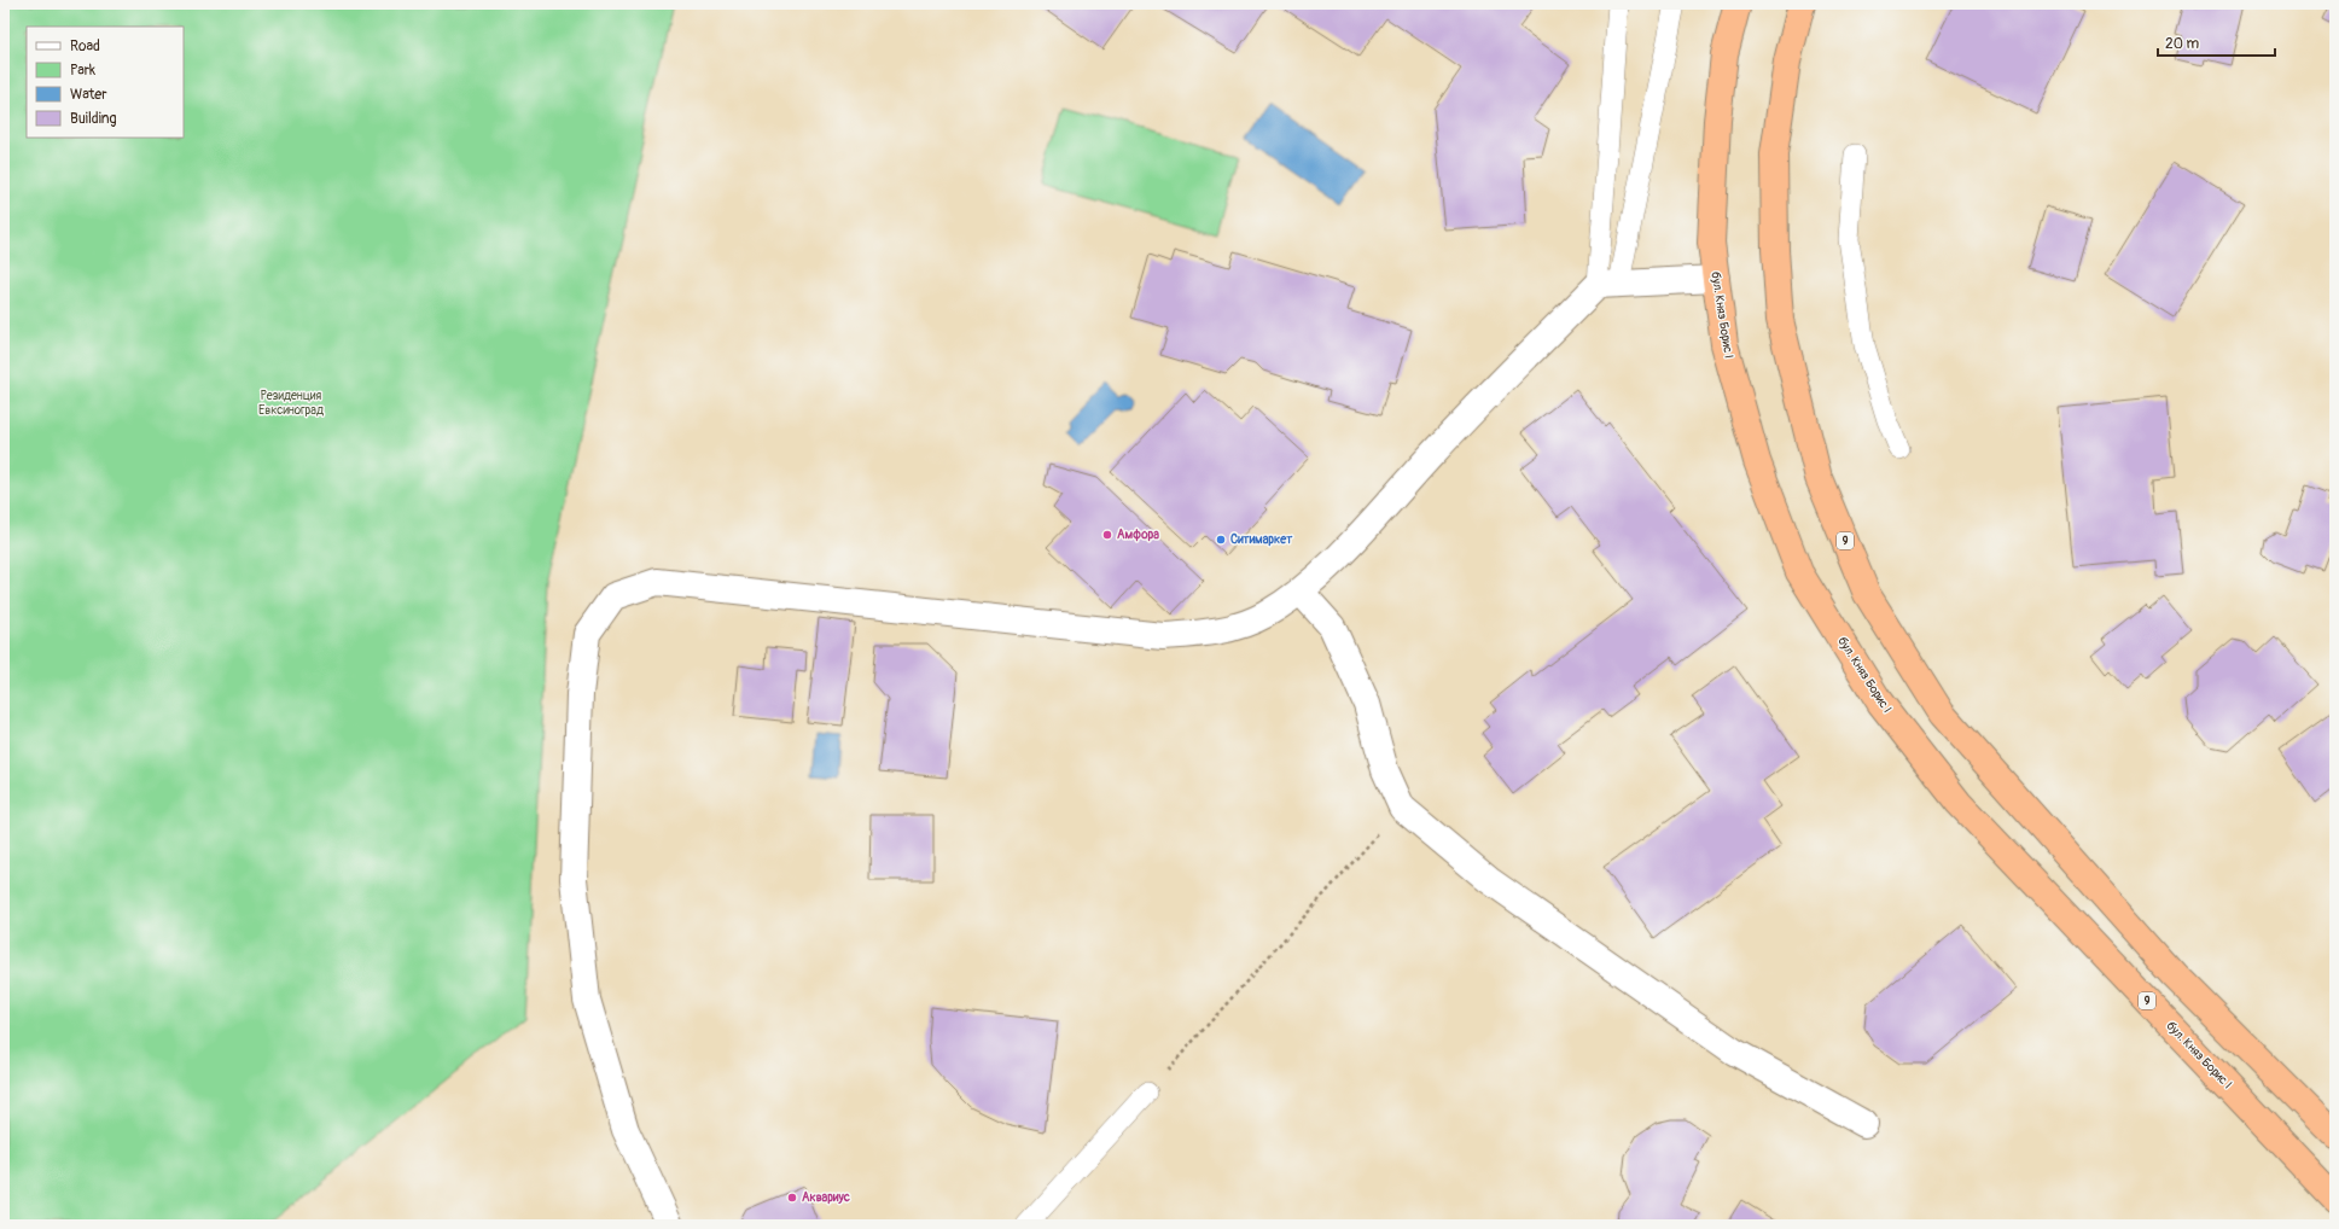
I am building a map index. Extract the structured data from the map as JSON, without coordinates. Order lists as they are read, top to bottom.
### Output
{
  "streets": {
    "highway": ["бул. Княз Борис I", "9"]
  },
  "parks": ["Резиденция Евксиноград"],
  "places": ["Амфора", "Ситимаркет", "Аквариус"],
  "legend": [
    "Road",
    "Park",
    "Water",
    "Building"
  ],
  "scale_bar": "20 m"
}
